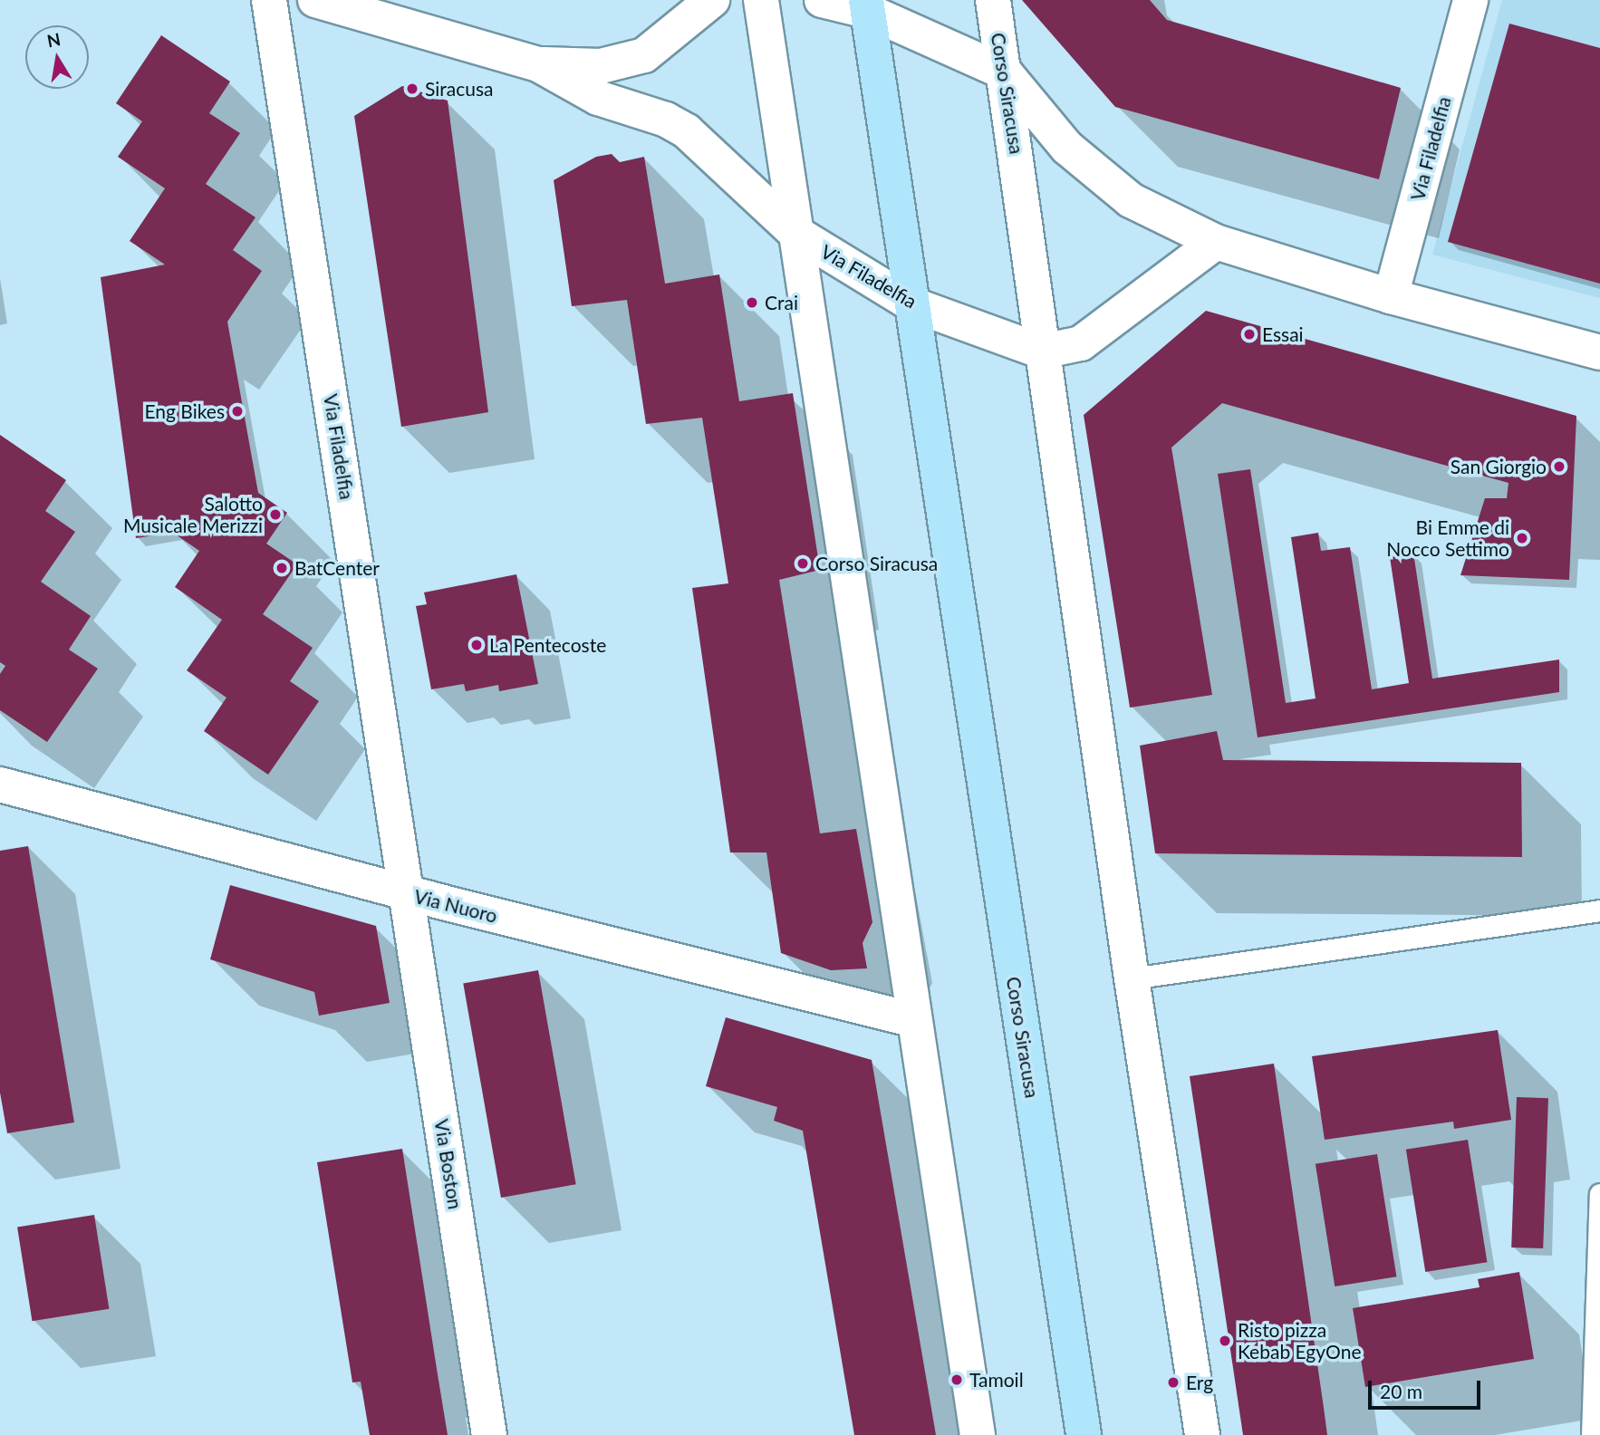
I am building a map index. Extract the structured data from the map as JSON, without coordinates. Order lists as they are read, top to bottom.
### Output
{
  "streets": {
    "main road": ["Corso Siracusa"],
    "street": ["Via Filadelfia", "Via Nuoro", "Via Boston"]
  },
  "crossings": [
    ["Corso Siracusa", "Via Filadelfia"],
    ["Via Filadelfia", "Via Nuoro"],
    ["Via Filadelfia", "Via Boston"],
    ["Via Nuoro", "Via Boston"]
  ],
  "places": [
    "Siracusa",
    "Crai",
    "Essai",
    "Eng Bikes",
    "San Giorgio",
    "Salotto Musicale Merizzi",
    "Bi Emme di Nocco Settimo",
    "Corso Siracusa",
    "BatCenter",
    "La Pentecoste",
    "Risto pizza Kebab EgyOne",
    "Tamoil",
    "Erg"
  ],
  "scale_bar": "20 m",
  "north": "top"
}
